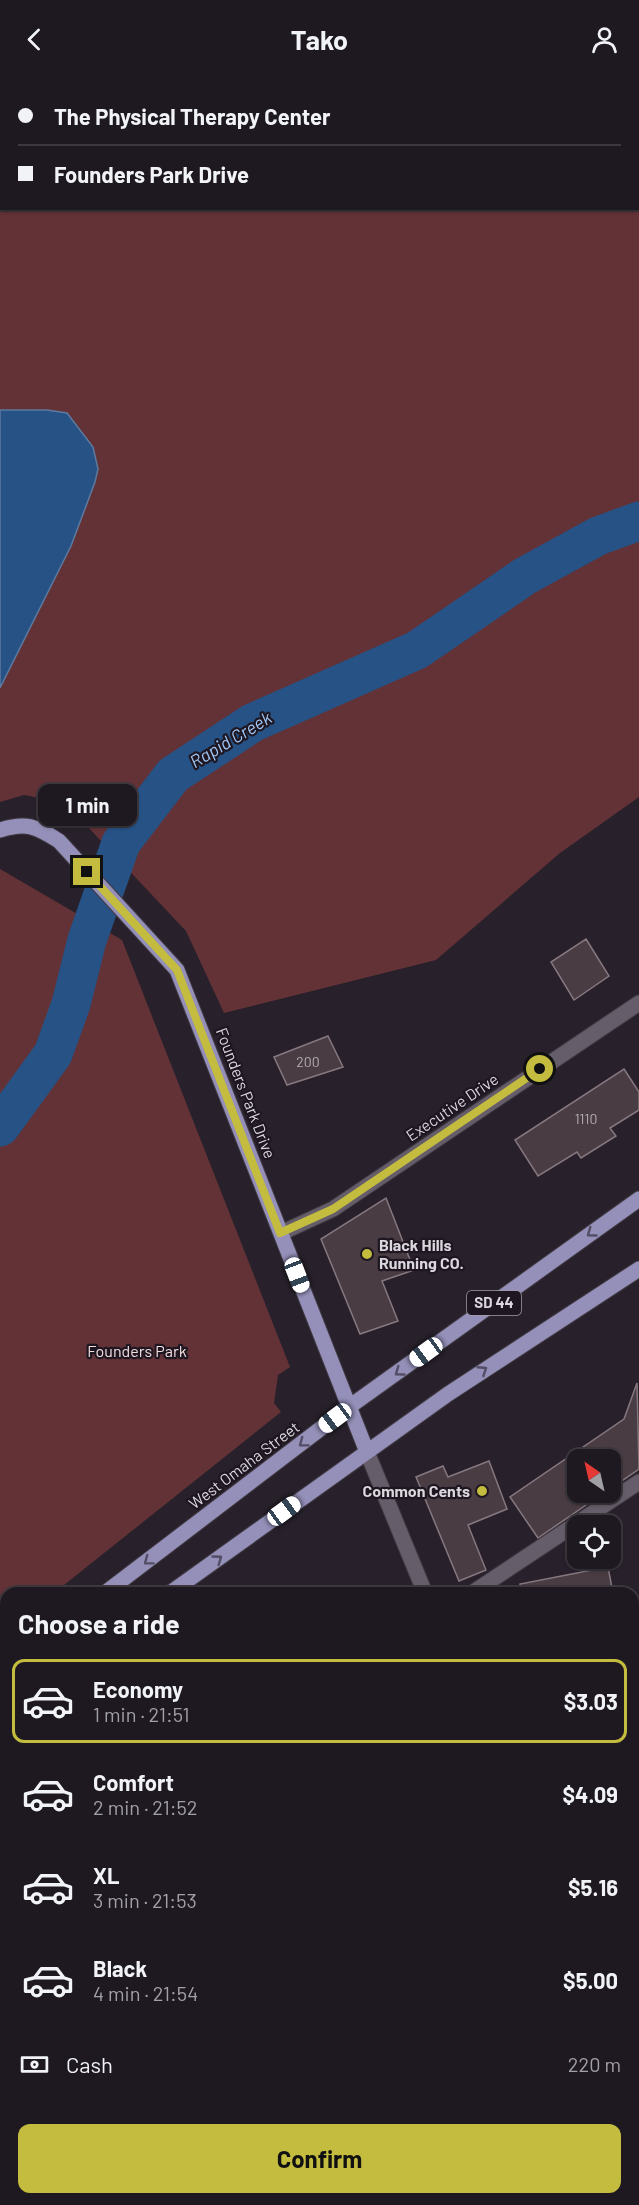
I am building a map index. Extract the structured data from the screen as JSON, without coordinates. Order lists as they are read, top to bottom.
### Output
{
  "streets": {
    "main road": ["Founders Park Drive", "SD 44", "West Omaha Street"],
    "street": ["Executive Drive"]
  },
  "crossings": [
    ["Founders Park Drive", "Executive Drive"],
    ["Founders Park Drive", "West Omaha Street"]
  ],
  "water": ["Rapid Creek"],
  "parks": ["Founders Park"],
  "places": ["Black Hills Running CO.", "Common Cents"],
  "house_numbers": ["200", "1110"],
  "north": "top left",
  "page": {
    "header": "Tako",
    "banner": ["The Physical Therapy Center", "Founders Park Drive"],
    "bubble": "1 min",
    "heading": "Choose a ride",
    "list": [
      {
        "name": "Economy",
        "note": "1 min · 21:51",
        "value": "$3.03"
      },
      {
        "name": "Comfort",
        "note": "2 min · 21:52",
        "value": "$4.09"
      },
      {
        "name": "XL",
        "note": "3 min · 21:53",
        "value": "$5.16"
      },
      {
        "name": "Black",
        "note": "4 min · 21:54",
        "value": "$5.00"
      }
    ],
    "pay": ["Cash", "220 m"],
    "buttons": "Confirm"
  }
}
